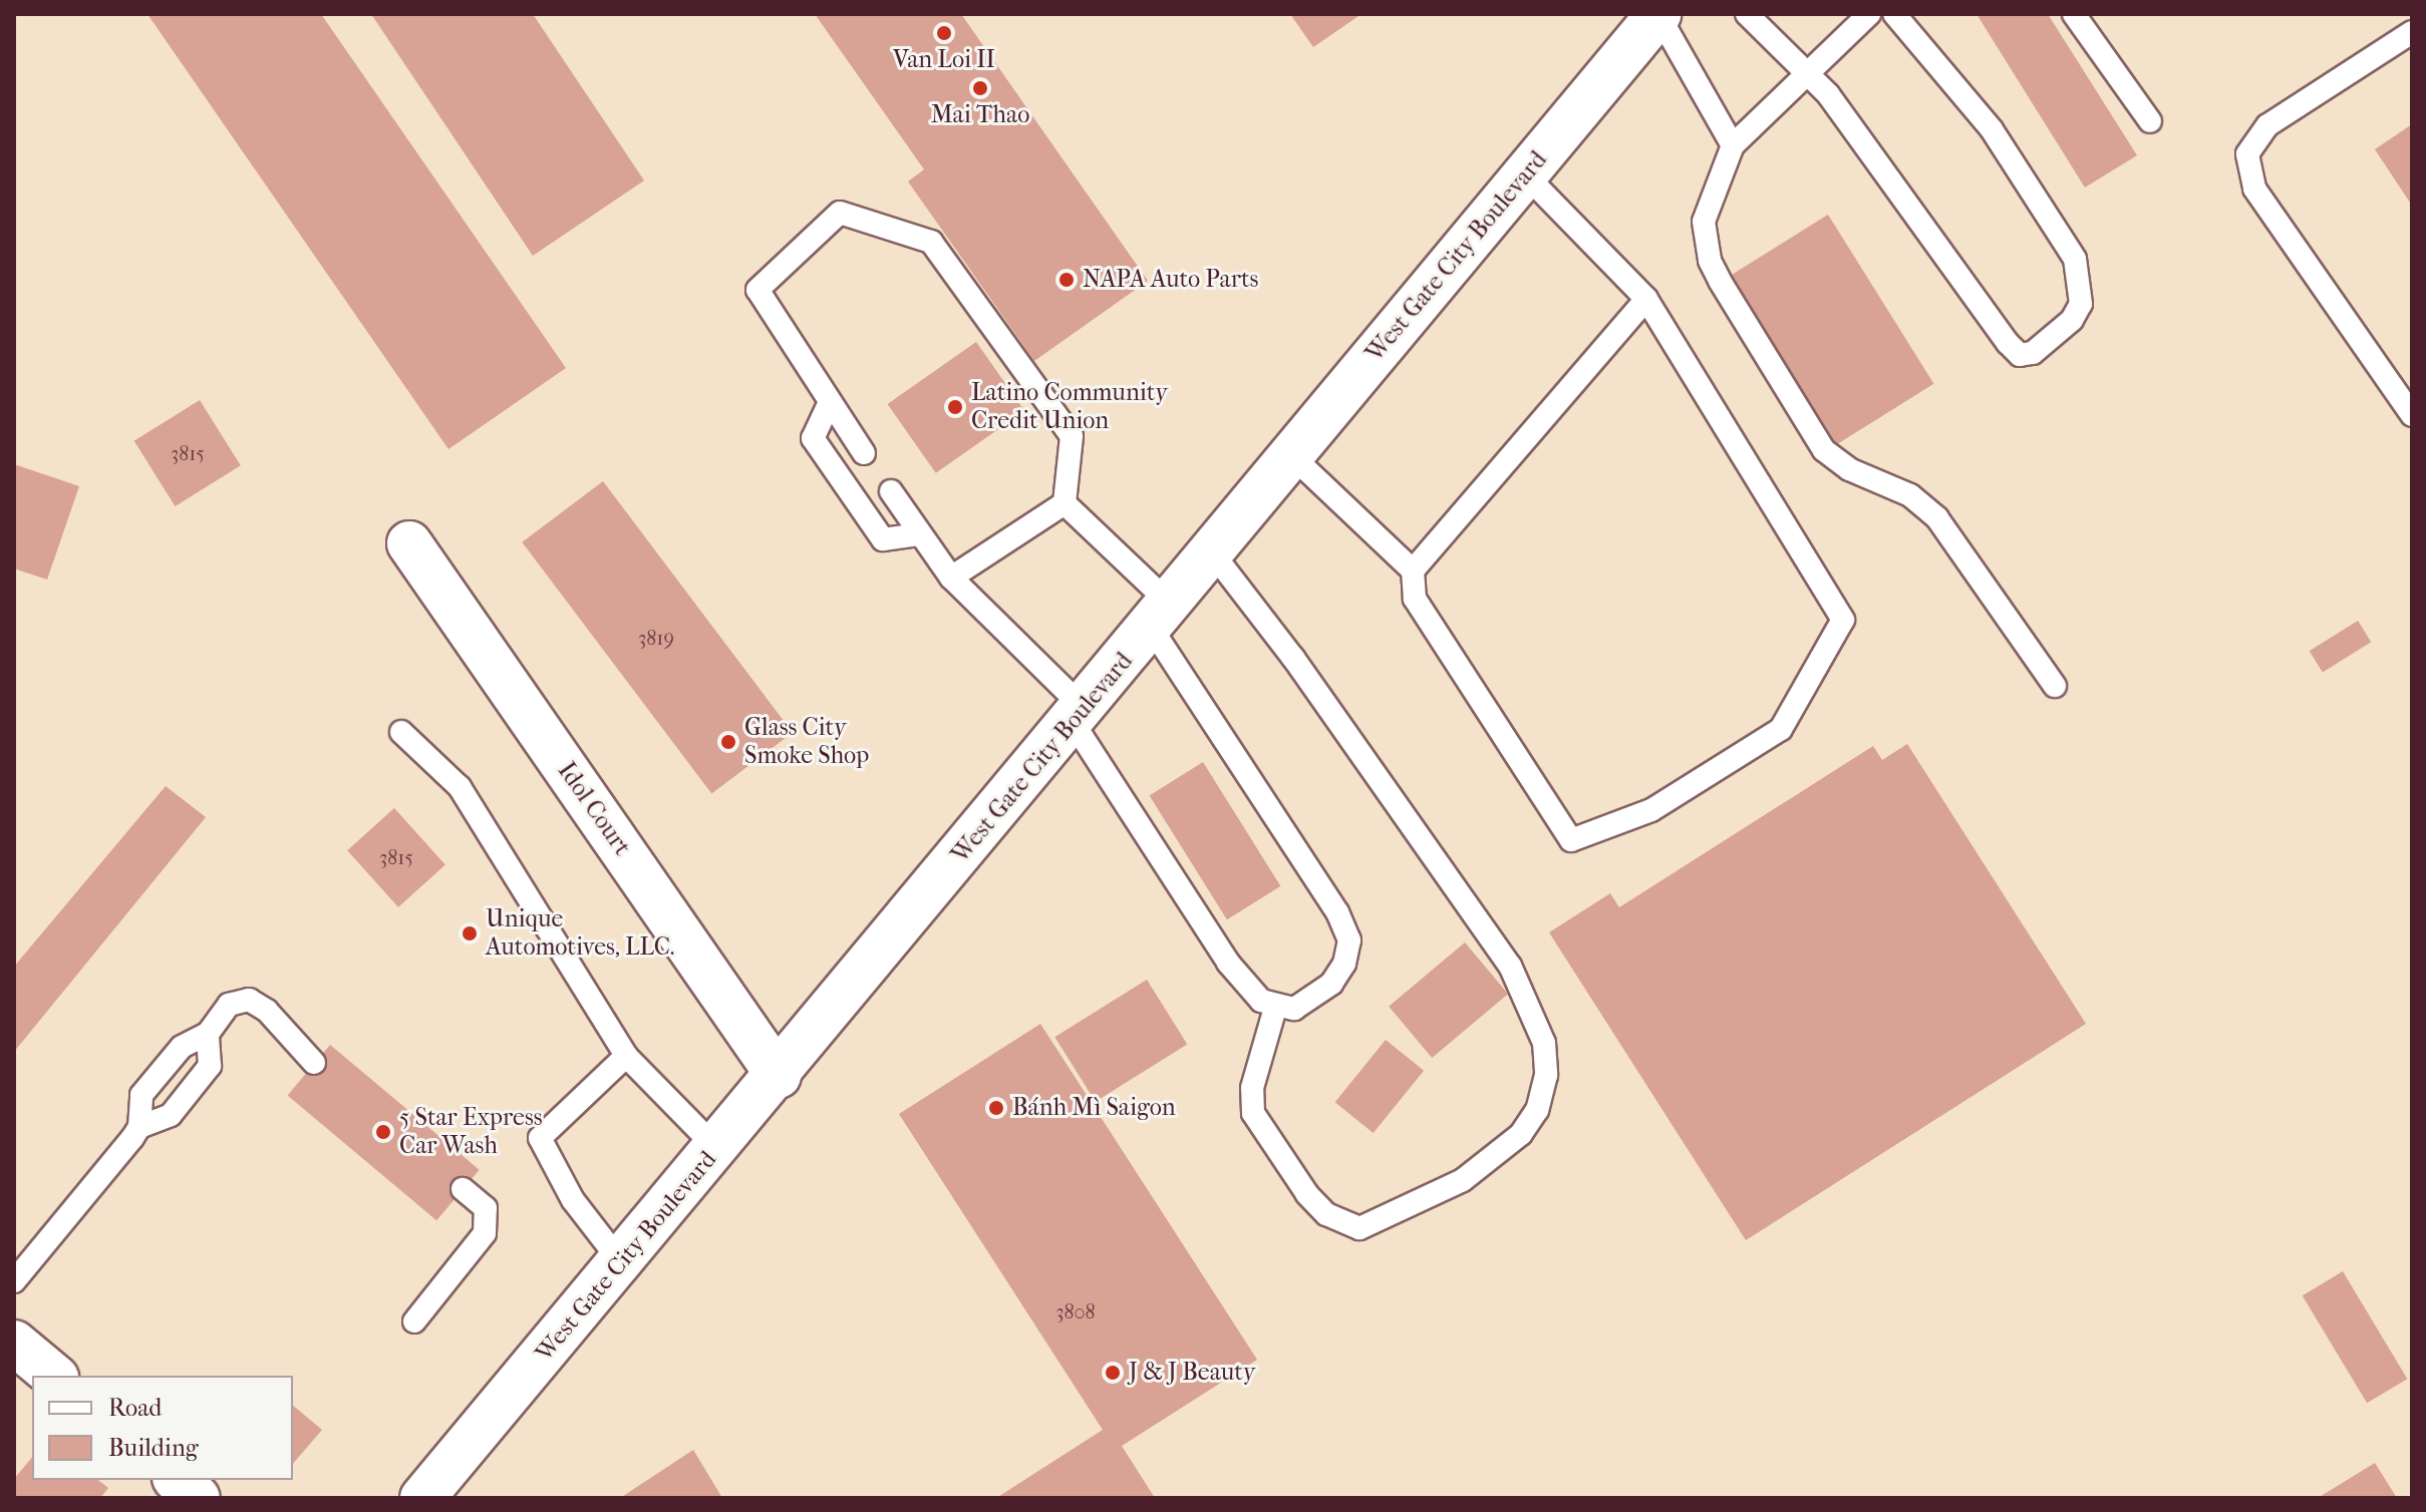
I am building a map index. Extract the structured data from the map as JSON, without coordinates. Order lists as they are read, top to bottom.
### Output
{
  "streets": {
    "main road": ["West Gate City Boulevard", "Idol Court"]
  },
  "crossings": [
    ["West Gate City Boulevard", "Idol Court"]
  ],
  "places": [
    "Van Loi II",
    "Mai Thao",
    "NAPA Auto Parts",
    "Latino Community Credit Union",
    "Glass City Smoke Shop",
    "Unique Automotives, LLC.",
    "Bánh Mì Saigon",
    "5 Star Express Car Wash",
    "J & J Beauty"
  ],
  "house_numbers": [
    "3815",
    "3819",
    "3815",
    "3808"
  ],
  "legend": ["Road", "Building"]
}
